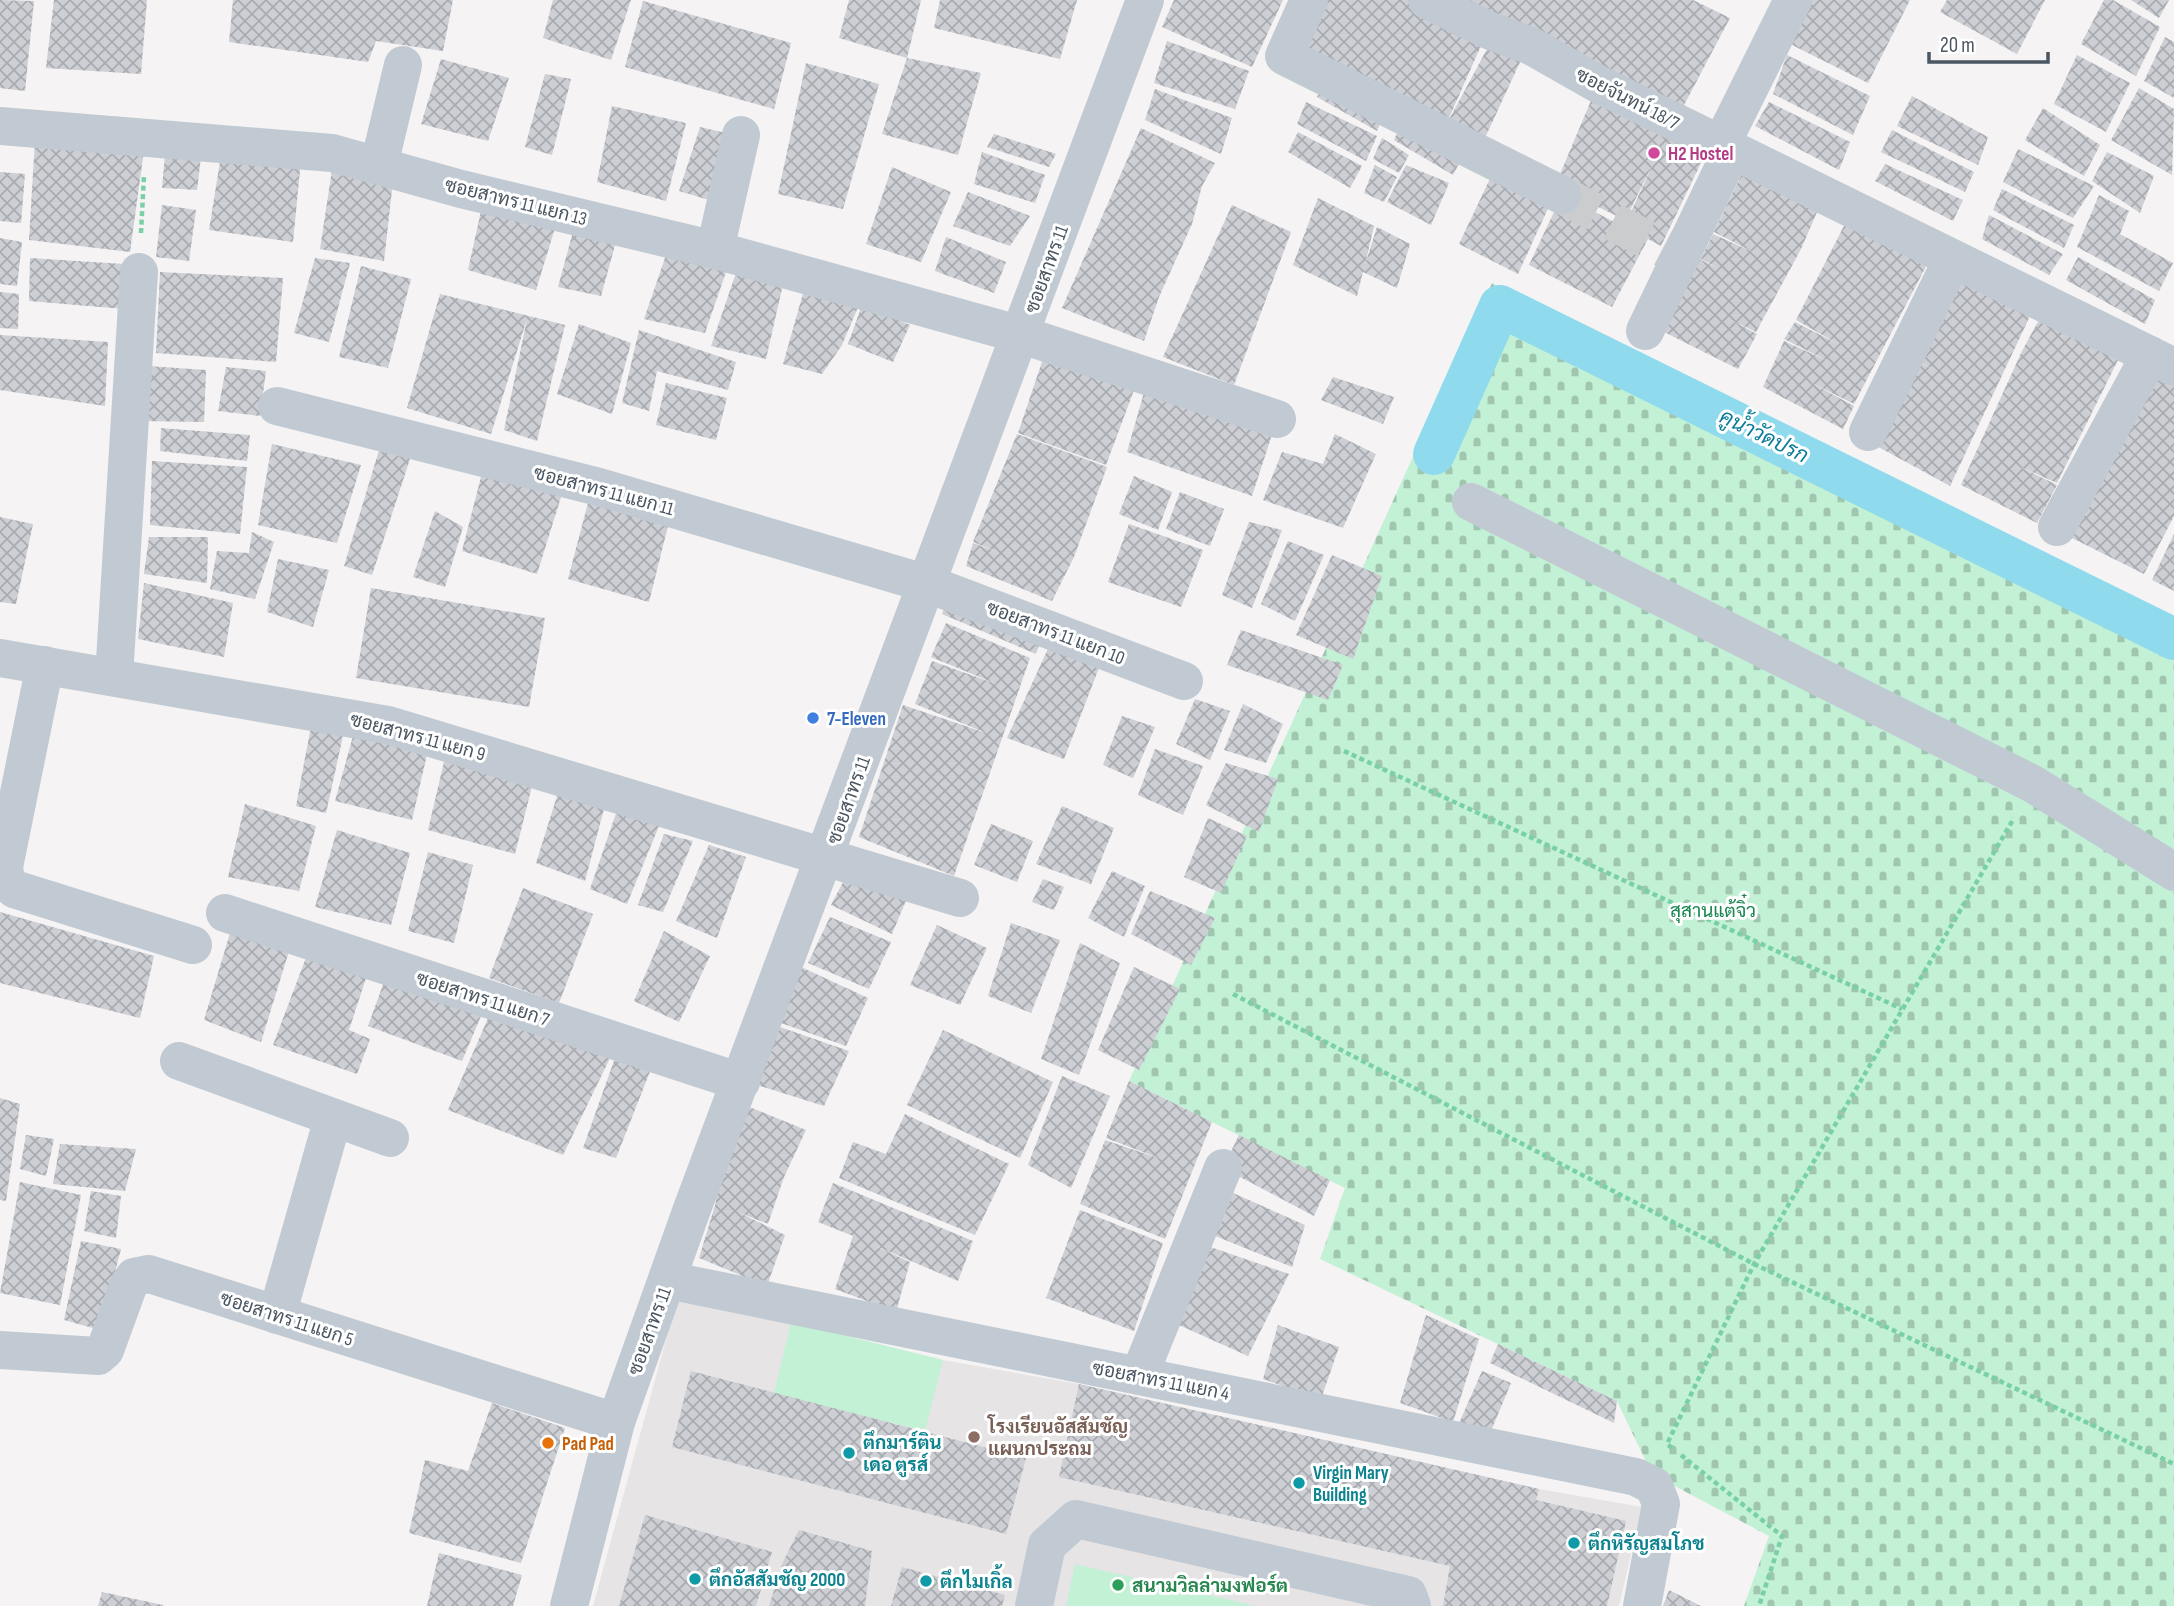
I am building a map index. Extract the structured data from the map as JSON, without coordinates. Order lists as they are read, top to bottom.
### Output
{
  "streets": {
    "street": [
      "ซอยจันทน์ 18/7",
      "ซอยสาทร 11 แยก 13",
      "ซอยสาทร 11",
      "ซอยสาทร 11 แยก 11",
      "ซอยสาทร 11 แยก 10",
      "ซอยสาทร 11 แยก 9",
      "ซอยสาทร 11 แยก 7",
      "ซอยสาทร 11 แยก 5",
      "ซอยสาทร 11 แยก 4"
    ]
  },
  "crossings": [
    ["ซอยสาทร 11 แยก 13", "ซอยสาทร 11"],
    ["ซอยสาทร 11", "ซอยสาทร 11 แยก 11"],
    ["ซอยสาทร 11", "ซอยสาทร 11 แยก 10"],
    ["ซอยสาทร 11", "ซอยสาทร 11 แยก 9"],
    ["ซอยสาทร 11", "ซอยสาทร 11 แยก 7"],
    ["ซอยสาทร 11", "ซอยสาทร 11 แยก 5"],
    ["ซอยสาทร 11", "ซอยสาทร 11 แยก 4"],
    ["ซอยสาทร 11 แยก 11", "ซอยสาทร 11 แยก 10"]
  ],
  "water": ["คูน้ำวัดปรก"],
  "parks": ["สุสานแต้จิ๋ว"],
  "places": [
    "H2 Hostel",
    "7-Eleven",
    "โรงเรียนอัสสัมชัญ แผนกประถม",
    "Pad Pad",
    "ตึกมาร์ติน เดอ ตูรส์",
    "Virgin Mary Building",
    "ตึกหิรัญสมโภช",
    "ตึกอัสสัมชัญ 2000",
    "ตึกไมเกิ้ล",
    "สนามวิลล่ามงฟอร์ต"
  ],
  "scale_bar": "20 m"
}
